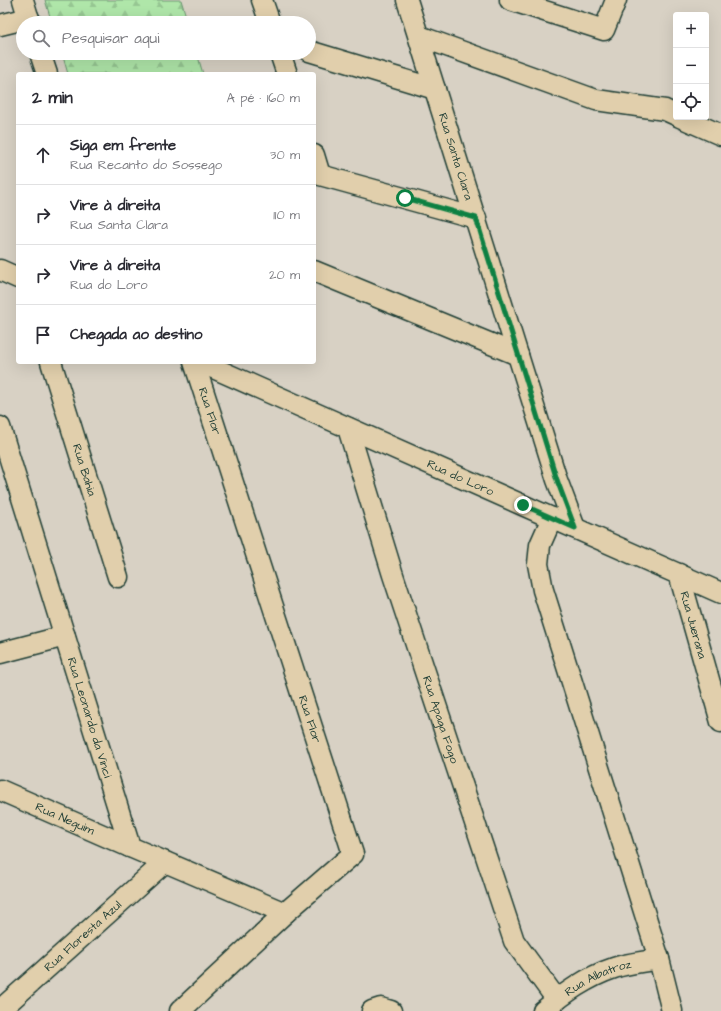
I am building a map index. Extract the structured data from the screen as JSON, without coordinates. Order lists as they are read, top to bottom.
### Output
{
  "streets": {
    "street": [
      "Rua Santa Clara",
      "Rua Flor",
      "Rua Bahia",
      "Rua do Loro",
      "Rua Juerana",
      "Rua Leonardo da Vinci",
      "Rua Apaga Fogo",
      "Rua Neguim",
      "Rua Floresta Azul",
      "Rua Albatroz"
    ]
  },
  "crossings": [
    ["Rua Santa Clara", "Rua do Loro"],
    ["Rua do Loro", "Rua Juerana"],
    ["Rua do Loro", "Rua Apaga Fogo"],
    ["Rua Leonardo da Vinci", "Rua Neguim"],
    ["Rua Apaga Fogo", "Rua Albatroz"]
  ],
  "page": {
    "map_buttons": ["+", "−"],
    "search": "Pesquisar aqui",
    "heading": ["2 min", "A pé · 160 m"],
    "list": [
      ["Siga em frente", "Rua Recanto do Sossego", "30 m"],
      ["Vire à direita", "Rua Santa Clara", "110 m"],
      ["Vire à direita", "Rua do Loro", "20 m"],
      "Chegada ao destino"
    ]
  }
}
